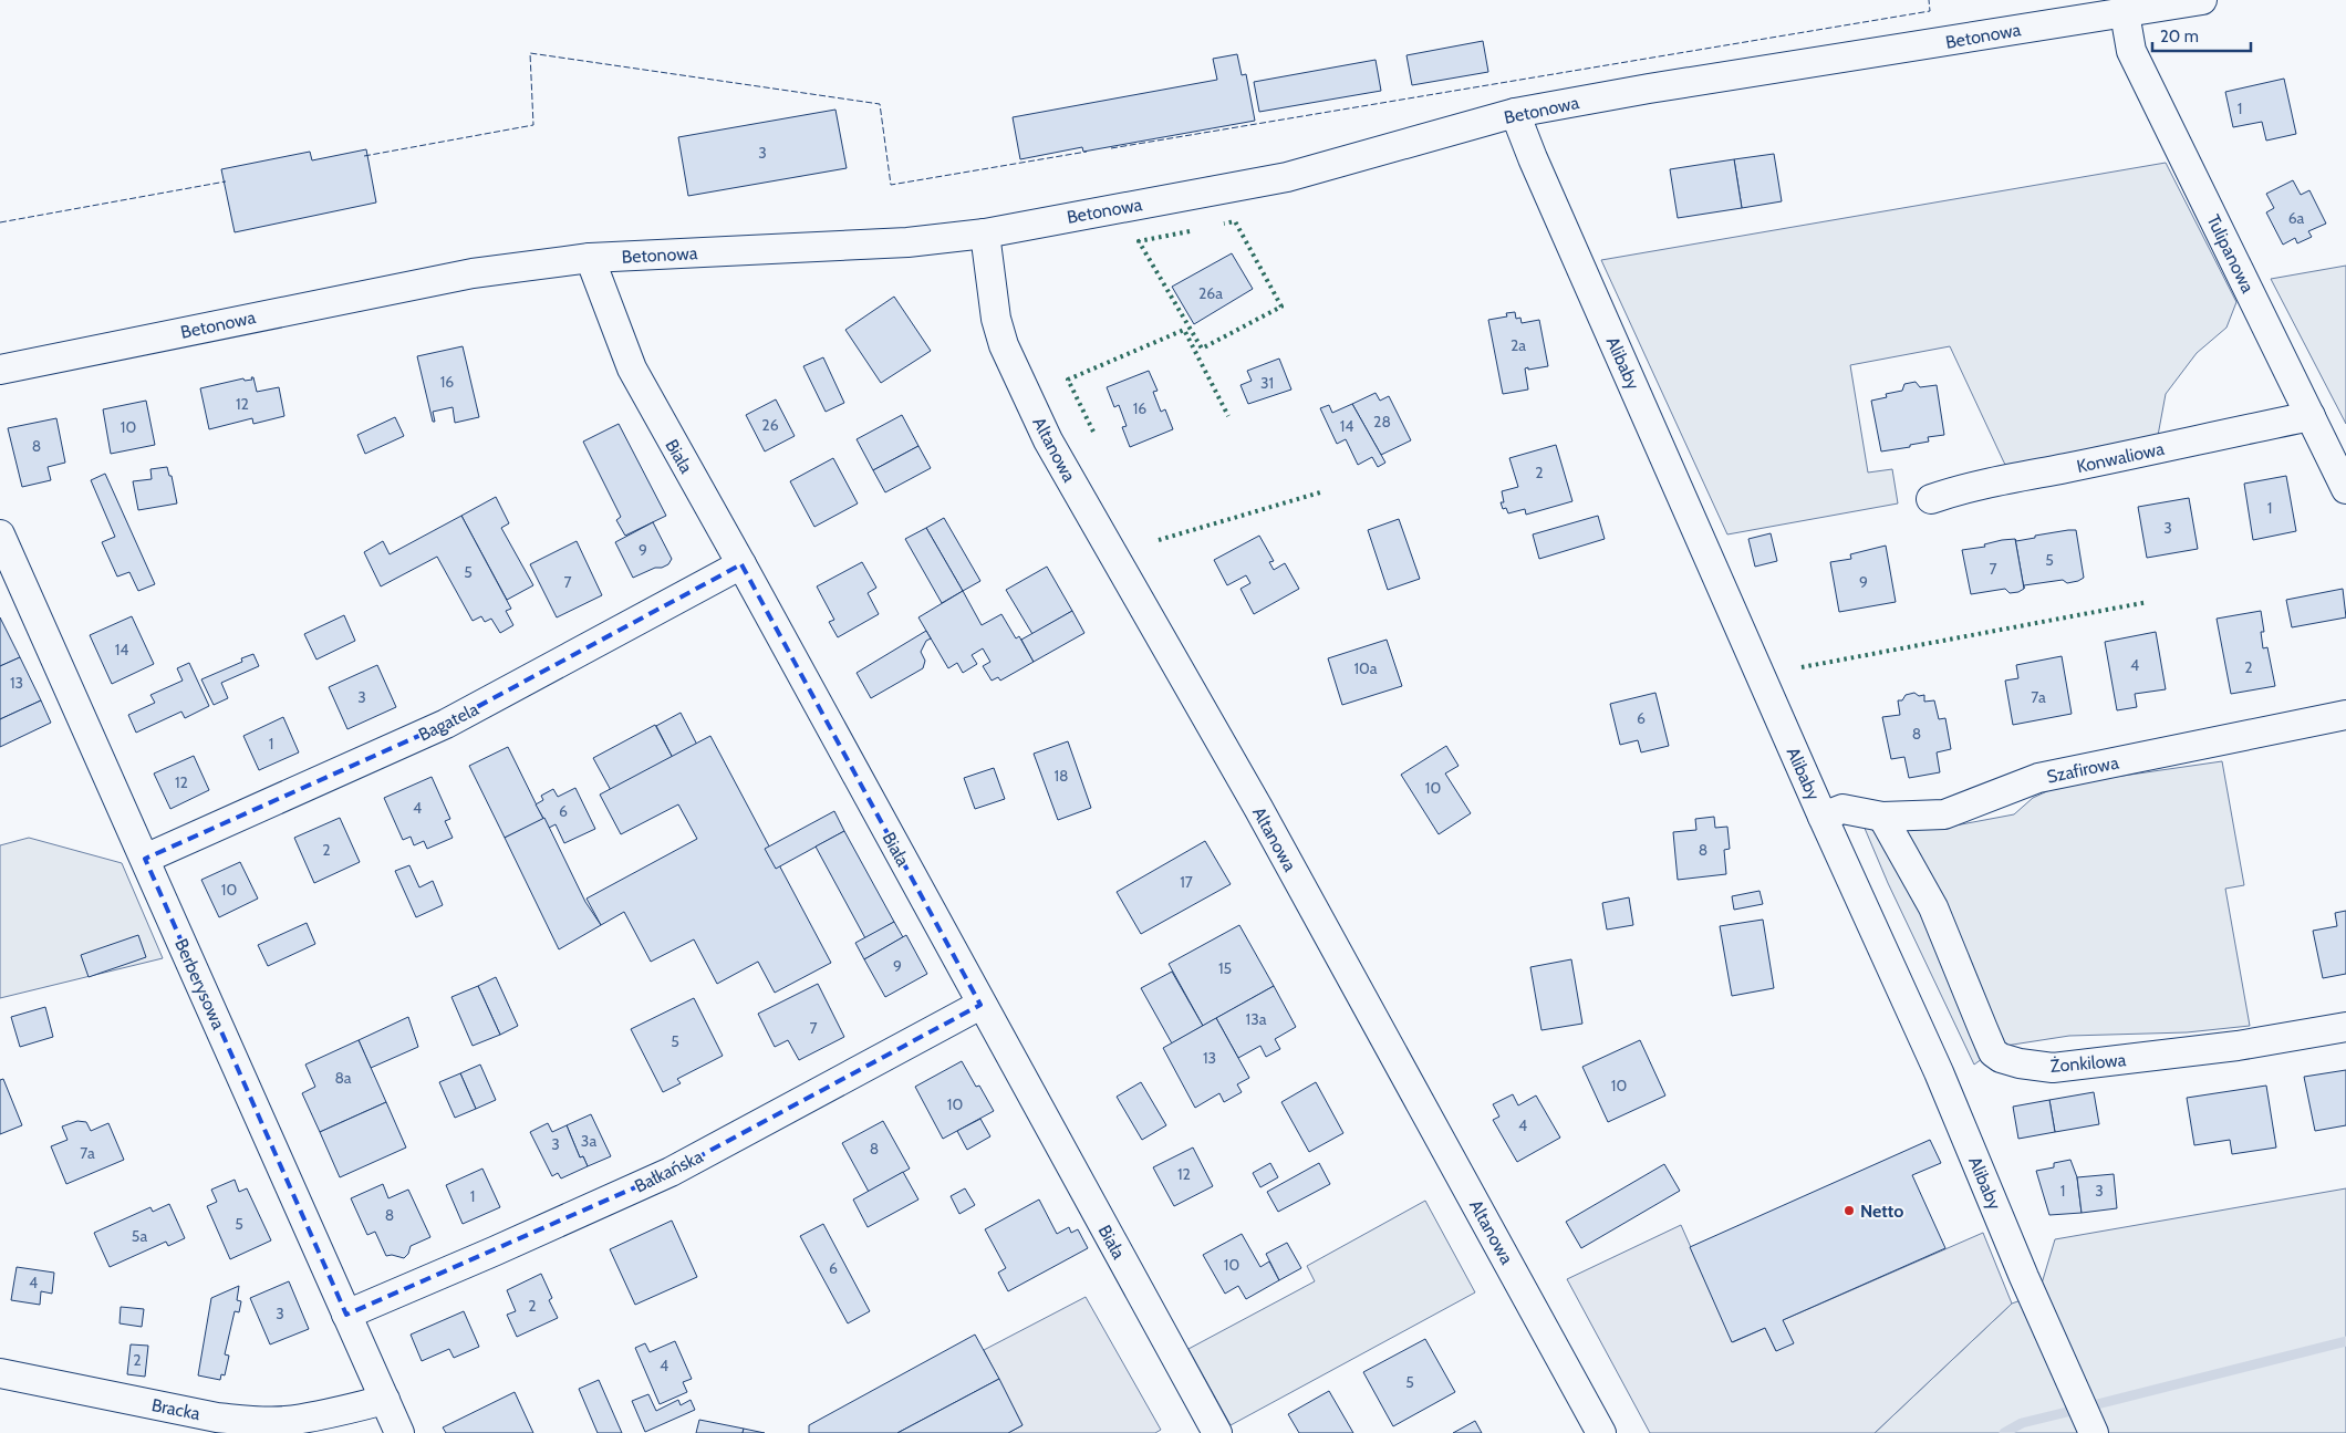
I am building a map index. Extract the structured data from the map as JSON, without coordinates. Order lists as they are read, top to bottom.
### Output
{
  "streets": {
    "street": [
      "Betonowa",
      "Tulipanowa",
      "Alibaby",
      "Altanowa",
      "Biała",
      "Konwaliowa",
      "Bagatela",
      "Szafirowa",
      "Berberysowa",
      "Żonkilowa",
      "Bałkańska",
      "Bracka"
    ]
  },
  "crossings": [
    ["Betonowa", "Tulipanowa"],
    ["Betonowa", "Alibaby"],
    ["Betonowa", "Altanowa"],
    ["Betonowa", "Biała"],
    ["Tulipanowa", "Konwaliowa"],
    ["Alibaby", "Szafirowa"],
    ["Biała", "Bagatela"],
    ["Biała", "Bałkańska"],
    ["Bagatela", "Berberysowa"],
    ["Szafirowa", "Żonkilowa"],
    ["Berberysowa", "Bałkańska"],
    ["Berberysowa", "Bracka"]
  ],
  "places": ["Netto"],
  "house_numbers": [
    "1",
    "3",
    "6a",
    "26a",
    "2a",
    "16",
    "31",
    "12",
    "16",
    "28",
    "26",
    "14",
    "10",
    "8",
    "2",
    "1",
    "3",
    "9",
    "5",
    "7",
    "5",
    "7",
    "9",
    "14",
    "4",
    "2",
    "10a",
    "13",
    "3",
    "7a",
    "6",
    "8",
    "1",
    "18",
    "12",
    "10",
    "4",
    "6",
    "2",
    "8",
    "17",
    "10",
    "9",
    "15",
    "13a",
    "7",
    "5",
    "13",
    "8a",
    "10",
    "10",
    "4",
    "3a",
    "3",
    "8",
    "7a",
    "12",
    "1",
    "3",
    "1",
    "8",
    "5",
    "5a",
    "10",
    "6",
    "4",
    "2",
    "3",
    "2",
    "4",
    "5"
  ],
  "scale_bar": "20 m"
}
